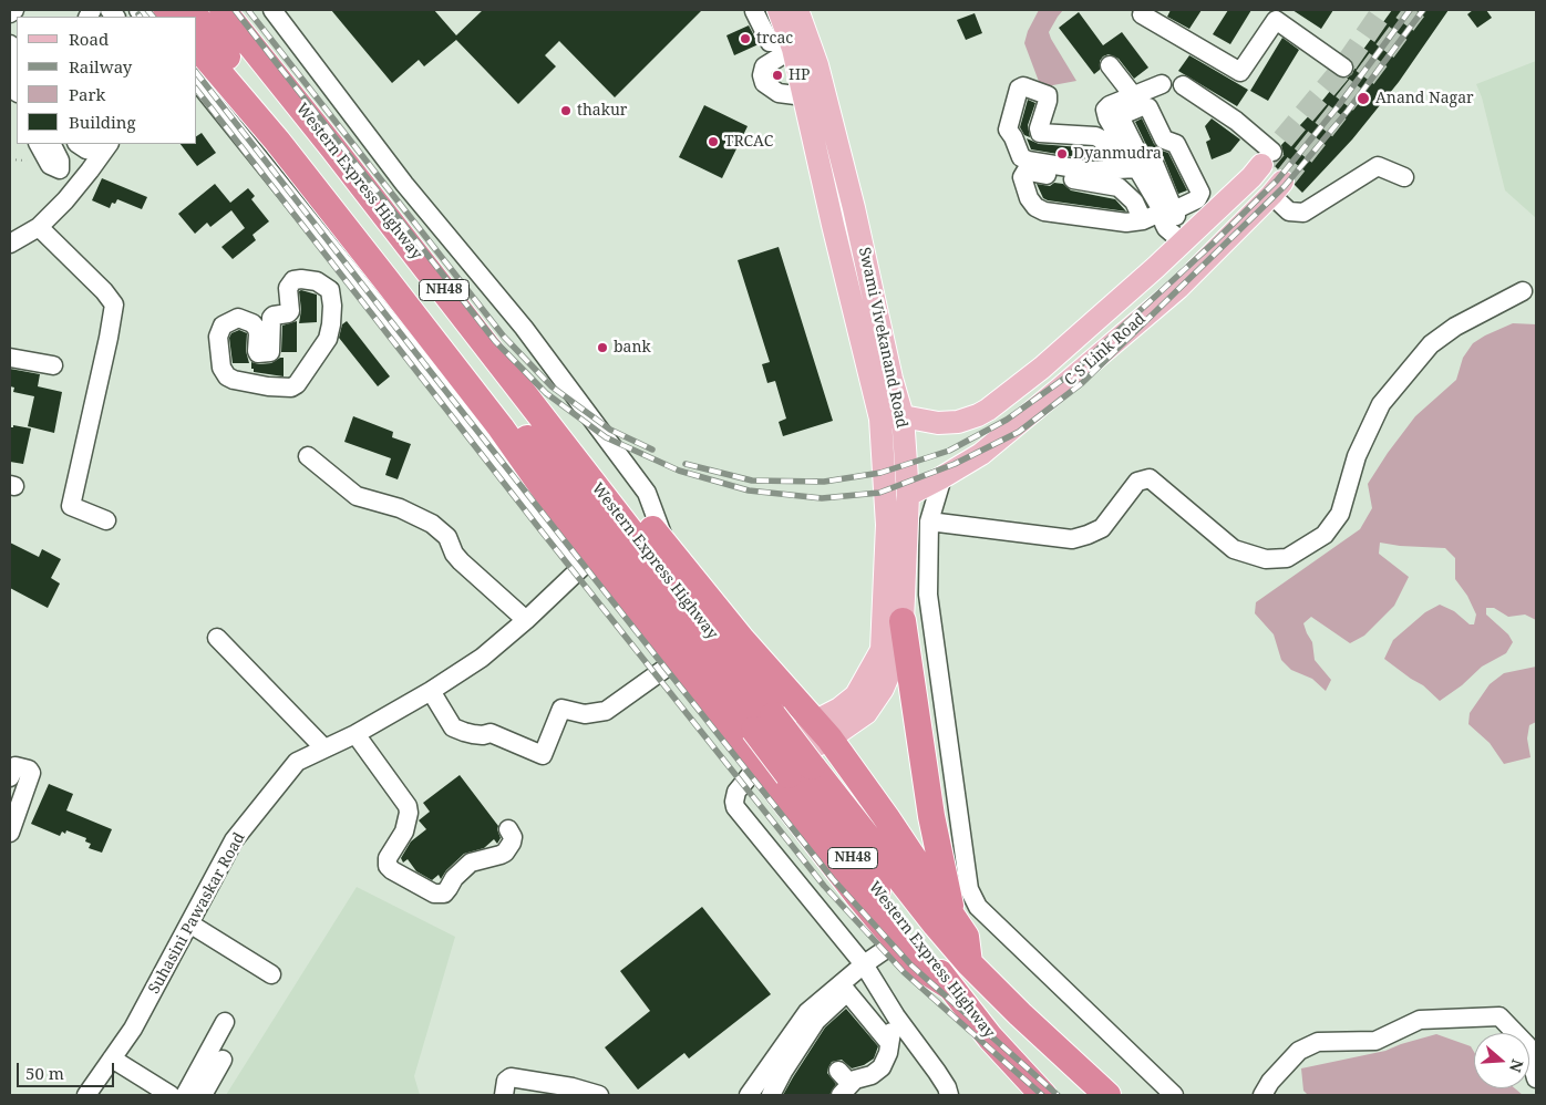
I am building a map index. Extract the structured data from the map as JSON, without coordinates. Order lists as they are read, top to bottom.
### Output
{
  "streets": {
    "highway": ["Western Express Highway", "NH48"],
    "main road": ["Swami Vivekanand Road", "C S Link Road"],
    "street": ["Suhasini Pawaskar Road"]
  },
  "crossings": [
    ["Western Express Highway", "Swami Vivekanand Road"],
    ["Swami Vivekanand Road", "C S Link Road"]
  ],
  "places": [
    "trcac",
    "HP",
    "Anand Nagar",
    "thakur",
    "TRCAC",
    "Dyanmudra",
    "bank"
  ],
  "legend": [
    "Road",
    "Railway",
    "Park",
    "Building"
  ],
  "scale_bar": "50 m",
  "north": "right"
}
